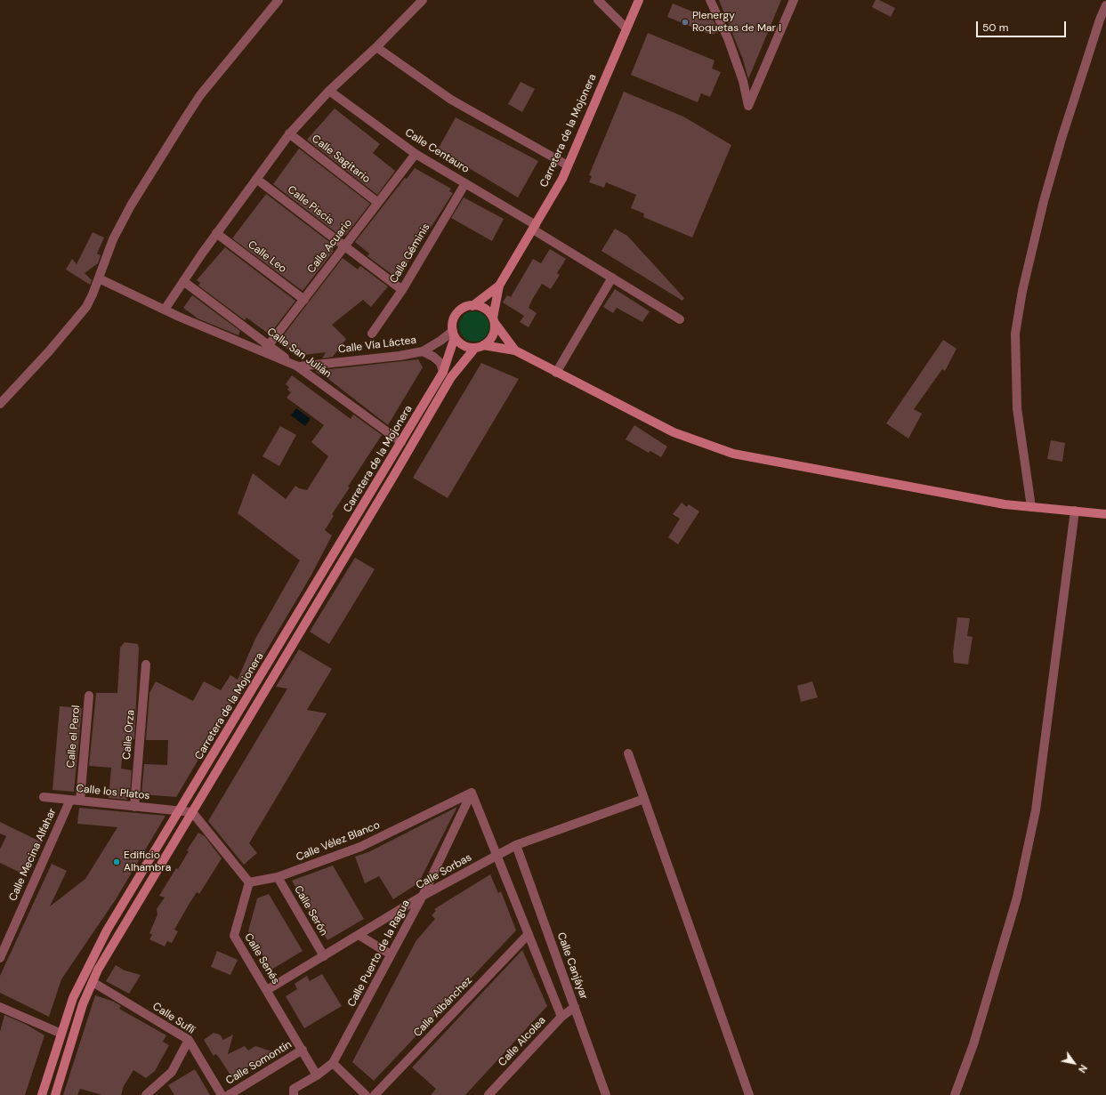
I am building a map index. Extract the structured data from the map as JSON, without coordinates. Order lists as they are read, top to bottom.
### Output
{
  "streets": {
    "street": [
      "Carretera de la Mojonera",
      "Calle Centauro",
      "Calle Sagitario",
      "Calle Piscis",
      "Calle Acuario",
      "Calle Géminis",
      "Calle Leo",
      "Calle Vía Láctea",
      "Calle San Julián",
      "Calle Orza",
      "Calle el Perol",
      "Calle los Platos",
      "Calle Vélez Blanco",
      "Calle Mecina Alfahar",
      "Calle Sorbas",
      "Calle Serón",
      "Calle Puerto de la Ragua",
      "Calle Senés",
      "Calle Canjáyar",
      "Calle Albánchez",
      "Calle Suflí",
      "Calle Alcolea",
      "Calle Somontín"
    ]
  },
  "crossings": [
    ["Carretera de la Mojonera", "Calle Centauro"],
    ["Carretera de la Mojonera", "Calle Vía Láctea"],
    ["Carretera de la Mojonera", "Calle San Julián"],
    ["Carretera de la Mojonera", "Calle los Platos"],
    ["Carretera de la Mojonera", "Calle Suflí"],
    ["Calle Centauro", "Calle Acuario"],
    ["Calle Centauro", "Calle Géminis"],
    ["Calle Sagitario", "Calle Acuario"],
    ["Calle Piscis", "Calle Acuario"],
    ["Calle Piscis", "Calle Géminis"],
    ["Calle Acuario", "Calle Leo"],
    ["Calle Acuario", "Calle San Julián"],
    ["Calle Vía Láctea", "Calle San Julián"],
    ["Calle Orza", "Calle los Platos"],
    ["Calle el Perol", "Calle los Platos"],
    ["Calle los Platos", "Calle Mecina Alfahar"],
    ["Calle Vélez Blanco", "Calle Serón"],
    ["Calle Vélez Blanco", "Calle Puerto de la Ragua"],
    ["Calle Vélez Blanco", "Calle Senés"],
    ["Calle Sorbas", "Calle Serón"],
    ["Calle Sorbas", "Calle Puerto de la Ragua"],
    ["Calle Sorbas", "Calle Senés"],
    ["Calle Sorbas", "Calle Canjáyar"],
    ["Calle Puerto de la Ragua", "Calle Senés"],
    ["Calle Senés", "Calle Somontín"],
    ["Calle Canjáyar", "Calle Alcolea"]
  ],
  "places": ["Plenergy Roquetas de Mar I", "Edificio Alhambra"],
  "scale_bar": "50 m",
  "north": "bottom right"
}
